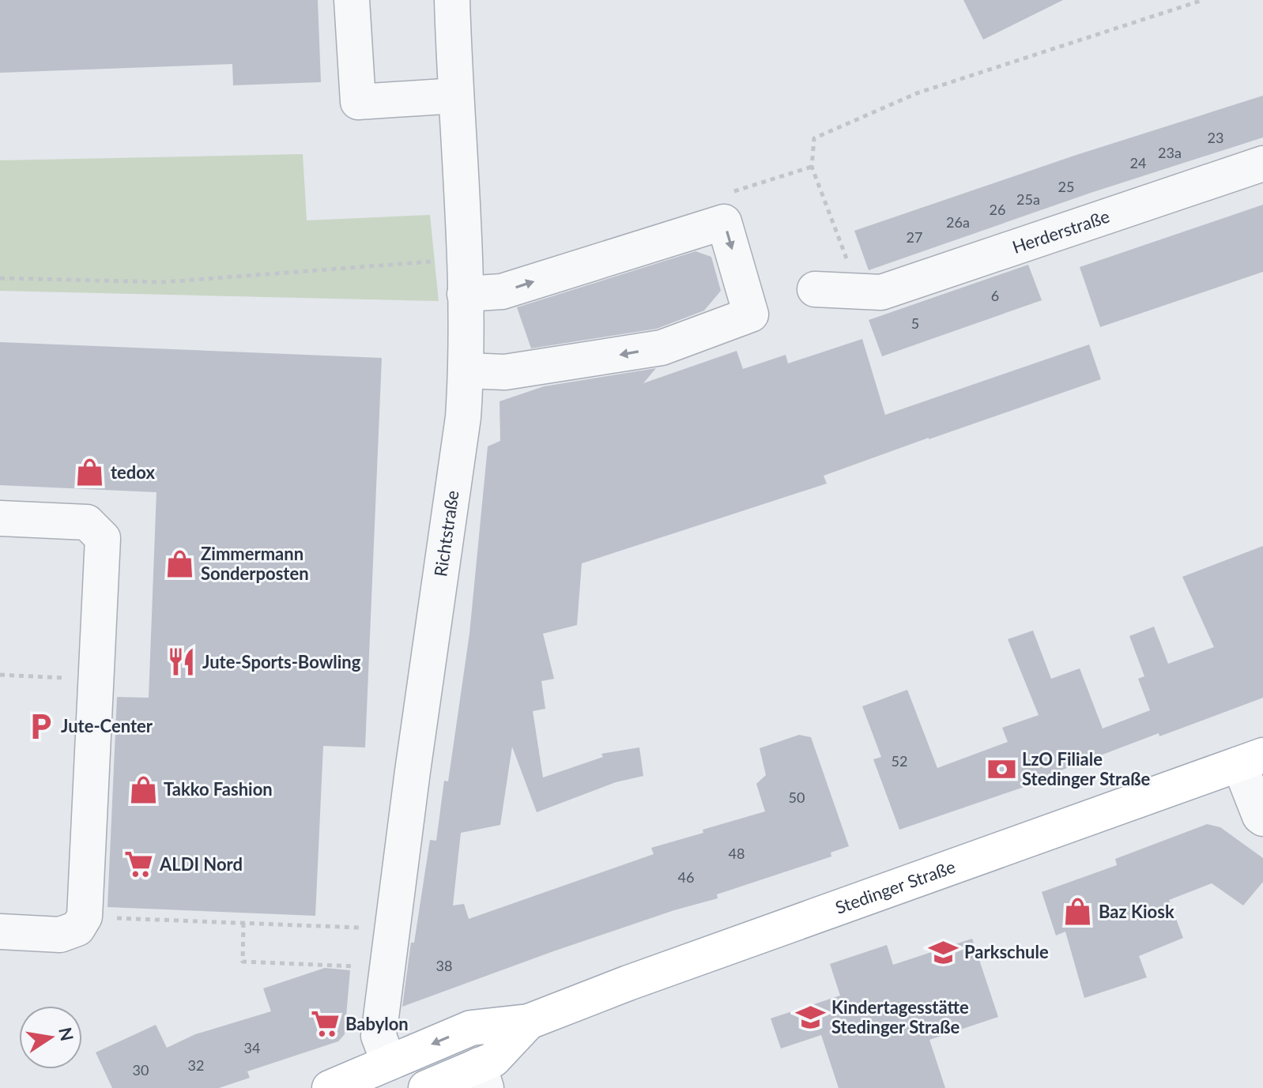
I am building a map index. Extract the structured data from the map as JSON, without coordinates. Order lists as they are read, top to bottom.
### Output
{
  "streets": {
    "main road": ["Stedinger Straße"],
    "street": ["Herderstraße", "Richtstraße"]
  },
  "crossings": [
    ["Richtstraße", "Stedinger Straße"]
  ],
  "places": {
    "shop": [
      "tedox",
      "Zimmermann Sonderposten",
      "Takko Fashion",
      "Baz Kiosk"
    ],
    "restaurant": ["Jute-Sports-Bowling"],
    "parking": ["Jute-Center"],
    "bank": ["LzO Filiale Stedinger Straße"],
    "supermarket": ["ALDI Nord", "Babylon"],
    "school or university": ["Parkschule", "Kindertagesstätte Stedinger Straße"]
  },
  "house_numbers": [
    "23",
    "23a",
    "24",
    "25",
    "25a",
    "26",
    "26a",
    "27",
    "6",
    "5",
    "52",
    "50",
    "48",
    "46",
    "38",
    "34",
    "32",
    "30"
  ],
  "north": "right"
}
